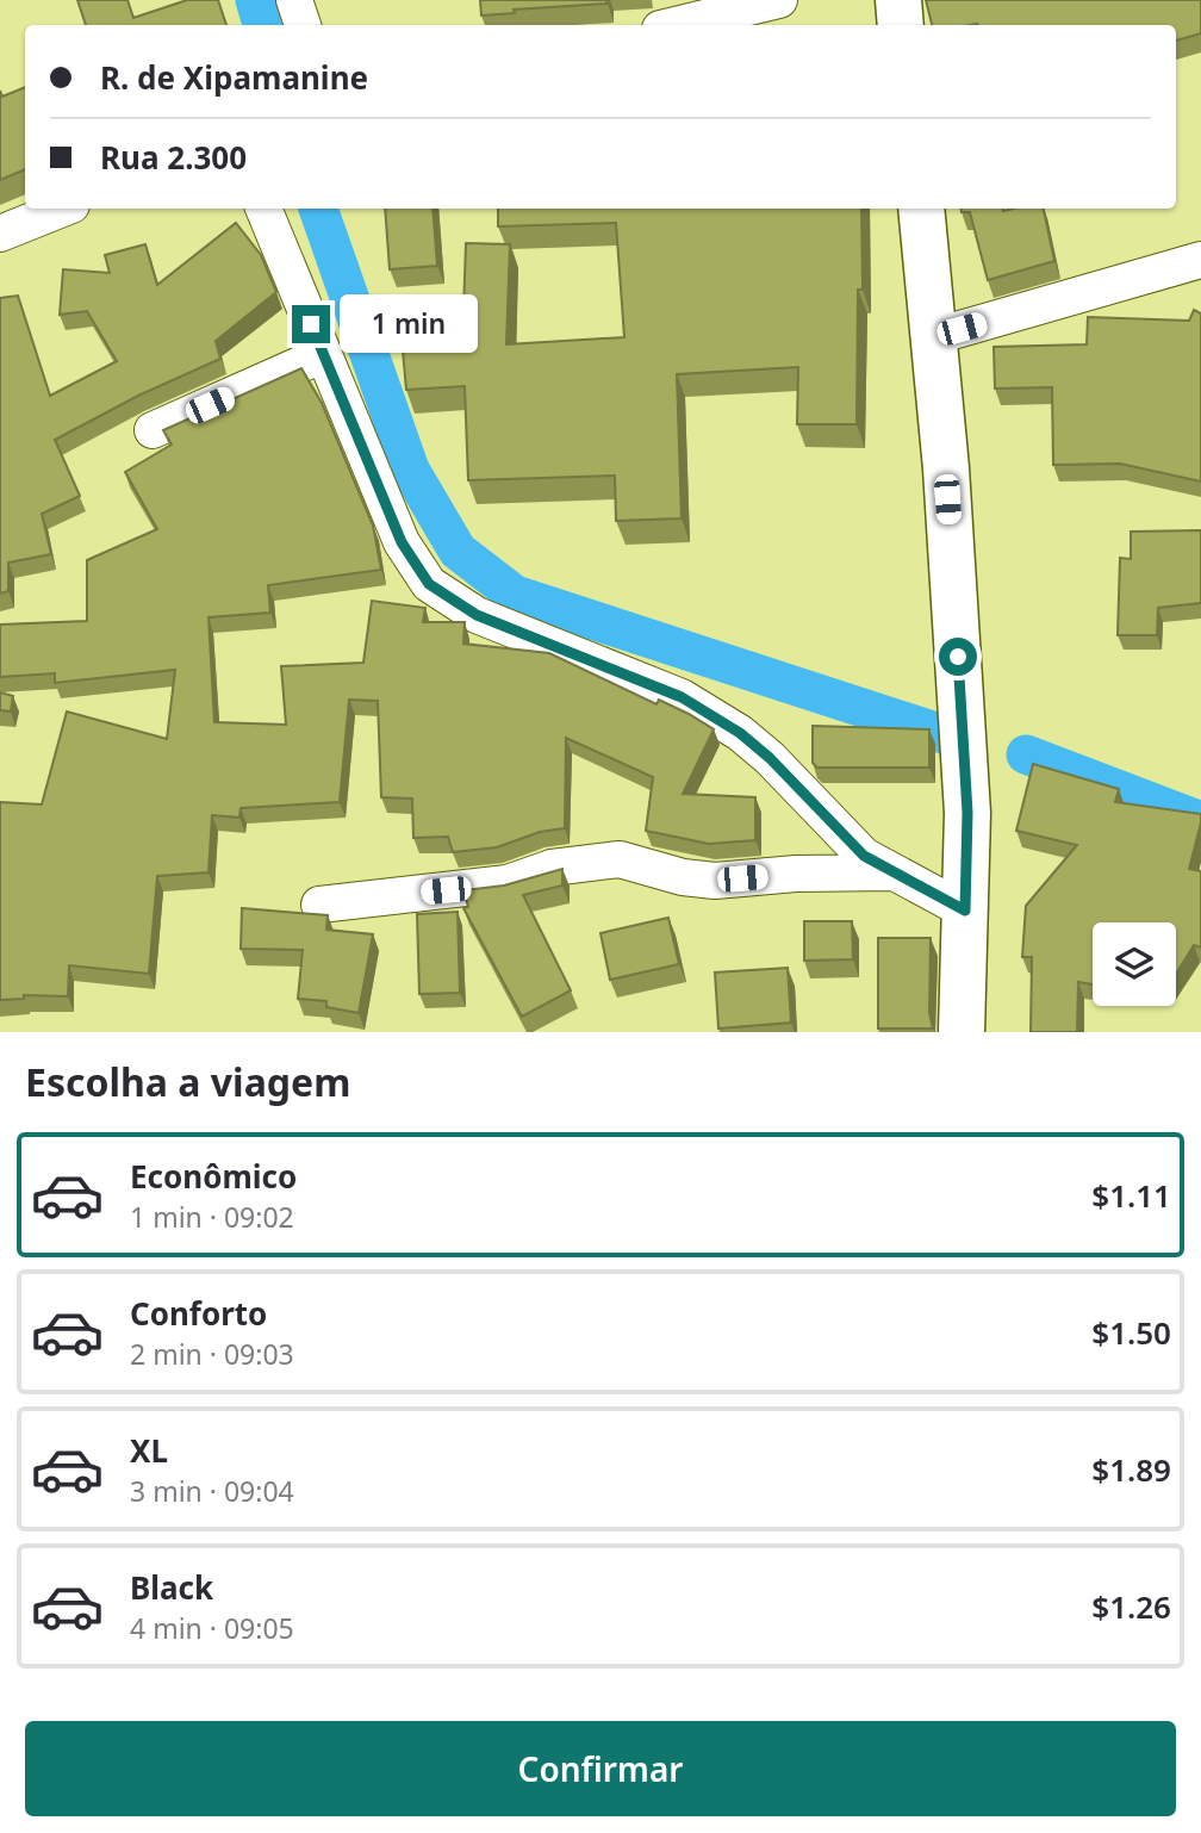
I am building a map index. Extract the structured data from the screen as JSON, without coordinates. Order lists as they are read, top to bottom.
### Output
{
  "page": {
    "banner": ["R. de Xipamanine", "Rua 2.300"],
    "bubble": "1 min",
    "heading": "Escolha a viagem",
    "list": [
      {
        "name": "Econômico",
        "note": "1 min · 09:02",
        "value": "$1.11"
      },
      {
        "name": "Conforto",
        "note": "2 min · 09:03",
        "value": "$1.50"
      },
      {
        "name": "XL",
        "note": "3 min · 09:04",
        "value": "$1.89"
      },
      {
        "name": "Black",
        "note": "4 min · 09:05",
        "value": "$1.26"
      }
    ],
    "buttons": "Confirmar"
  }
}
